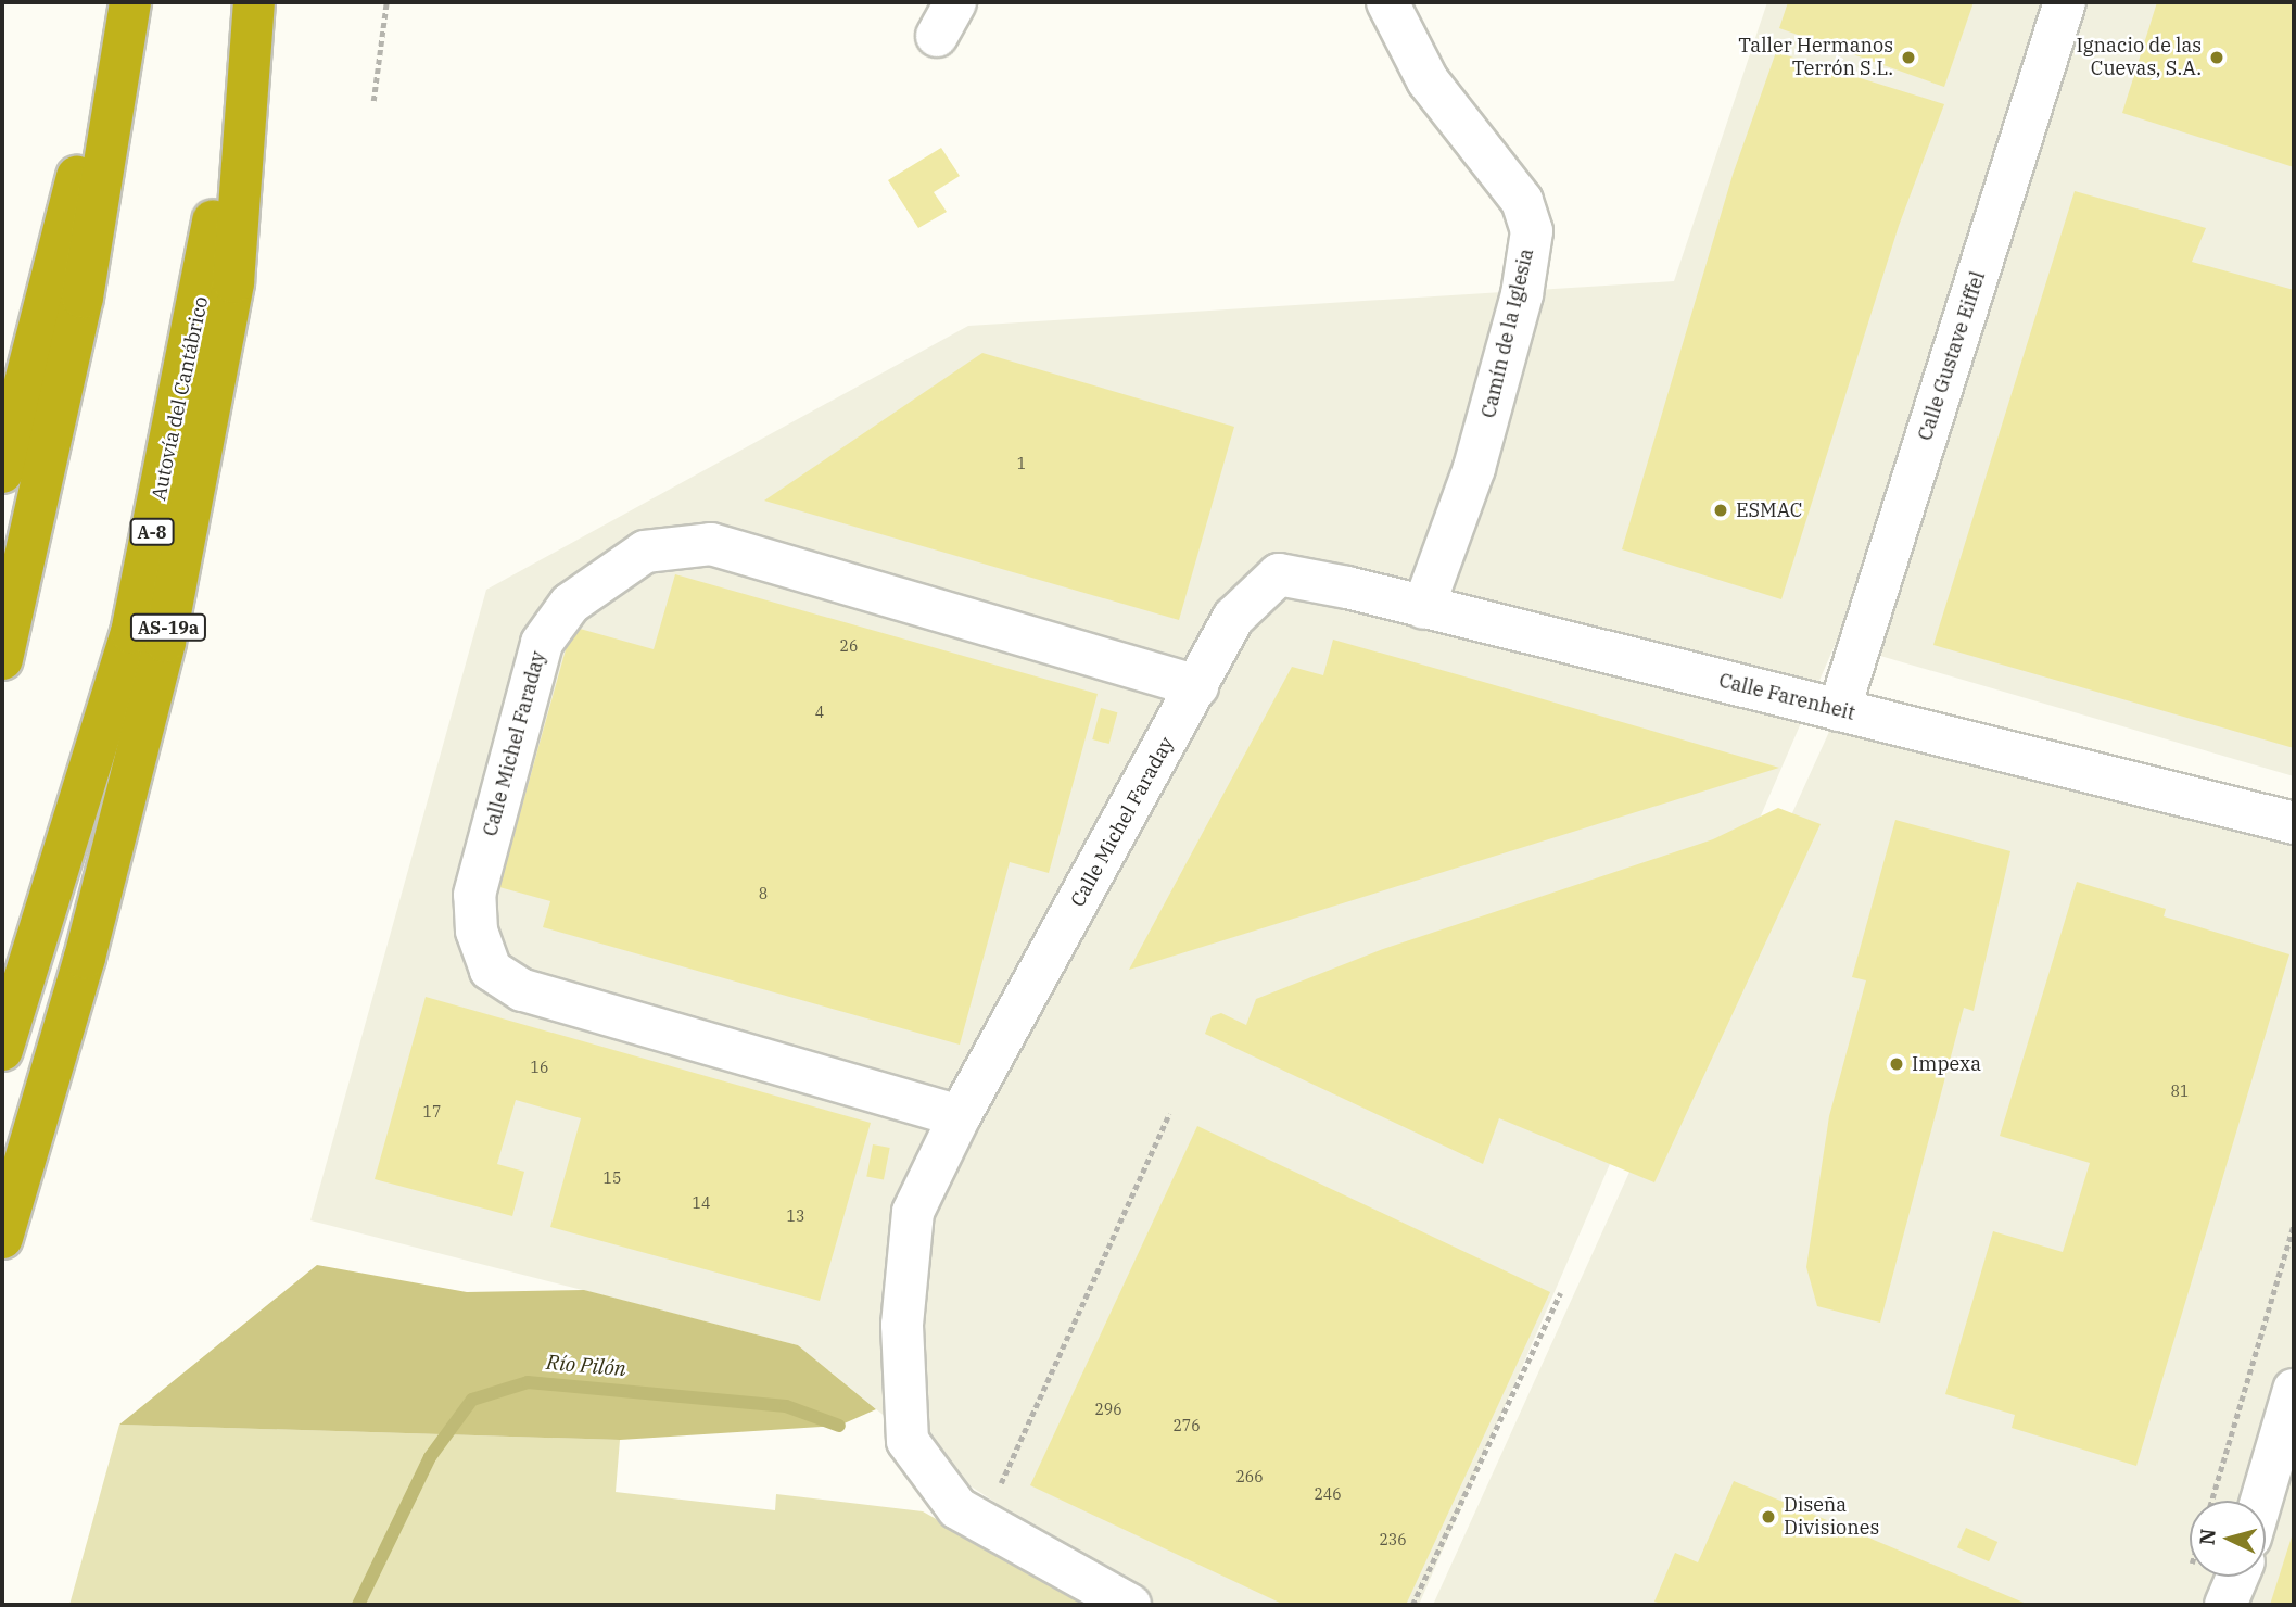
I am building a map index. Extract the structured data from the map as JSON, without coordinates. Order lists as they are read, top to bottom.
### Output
{
  "streets": {
    "highway": ["Autovía del Cantábrico", "A-8", "AS-19a"],
    "street": [
      "Camín de la Iglesia",
      "Calle Gustave Eiffel",
      "Calle Farenheit",
      "Calle Michel Faraday"
    ]
  },
  "crossings": [
    ["Camín de la Iglesia", "Calle Farenheit"],
    ["Calle Gustave Eiffel", "Calle Farenheit"],
    ["Calle Farenheit", "Calle Michel Faraday"]
  ],
  "water": ["Río Pilón"],
  "places": [
    "Taller Hermanos Terrón S.L.",
    "Ignacio de las Cuevas, S.A.",
    "ESMAC",
    "Impexa",
    "Diseña Divisiones"
  ],
  "house_numbers": [
    "1",
    "26",
    "4",
    "8",
    "16",
    "81",
    "17",
    "15",
    "14",
    "13",
    "296",
    "276",
    "266",
    "246",
    "236"
  ],
  "north": "left"
}
